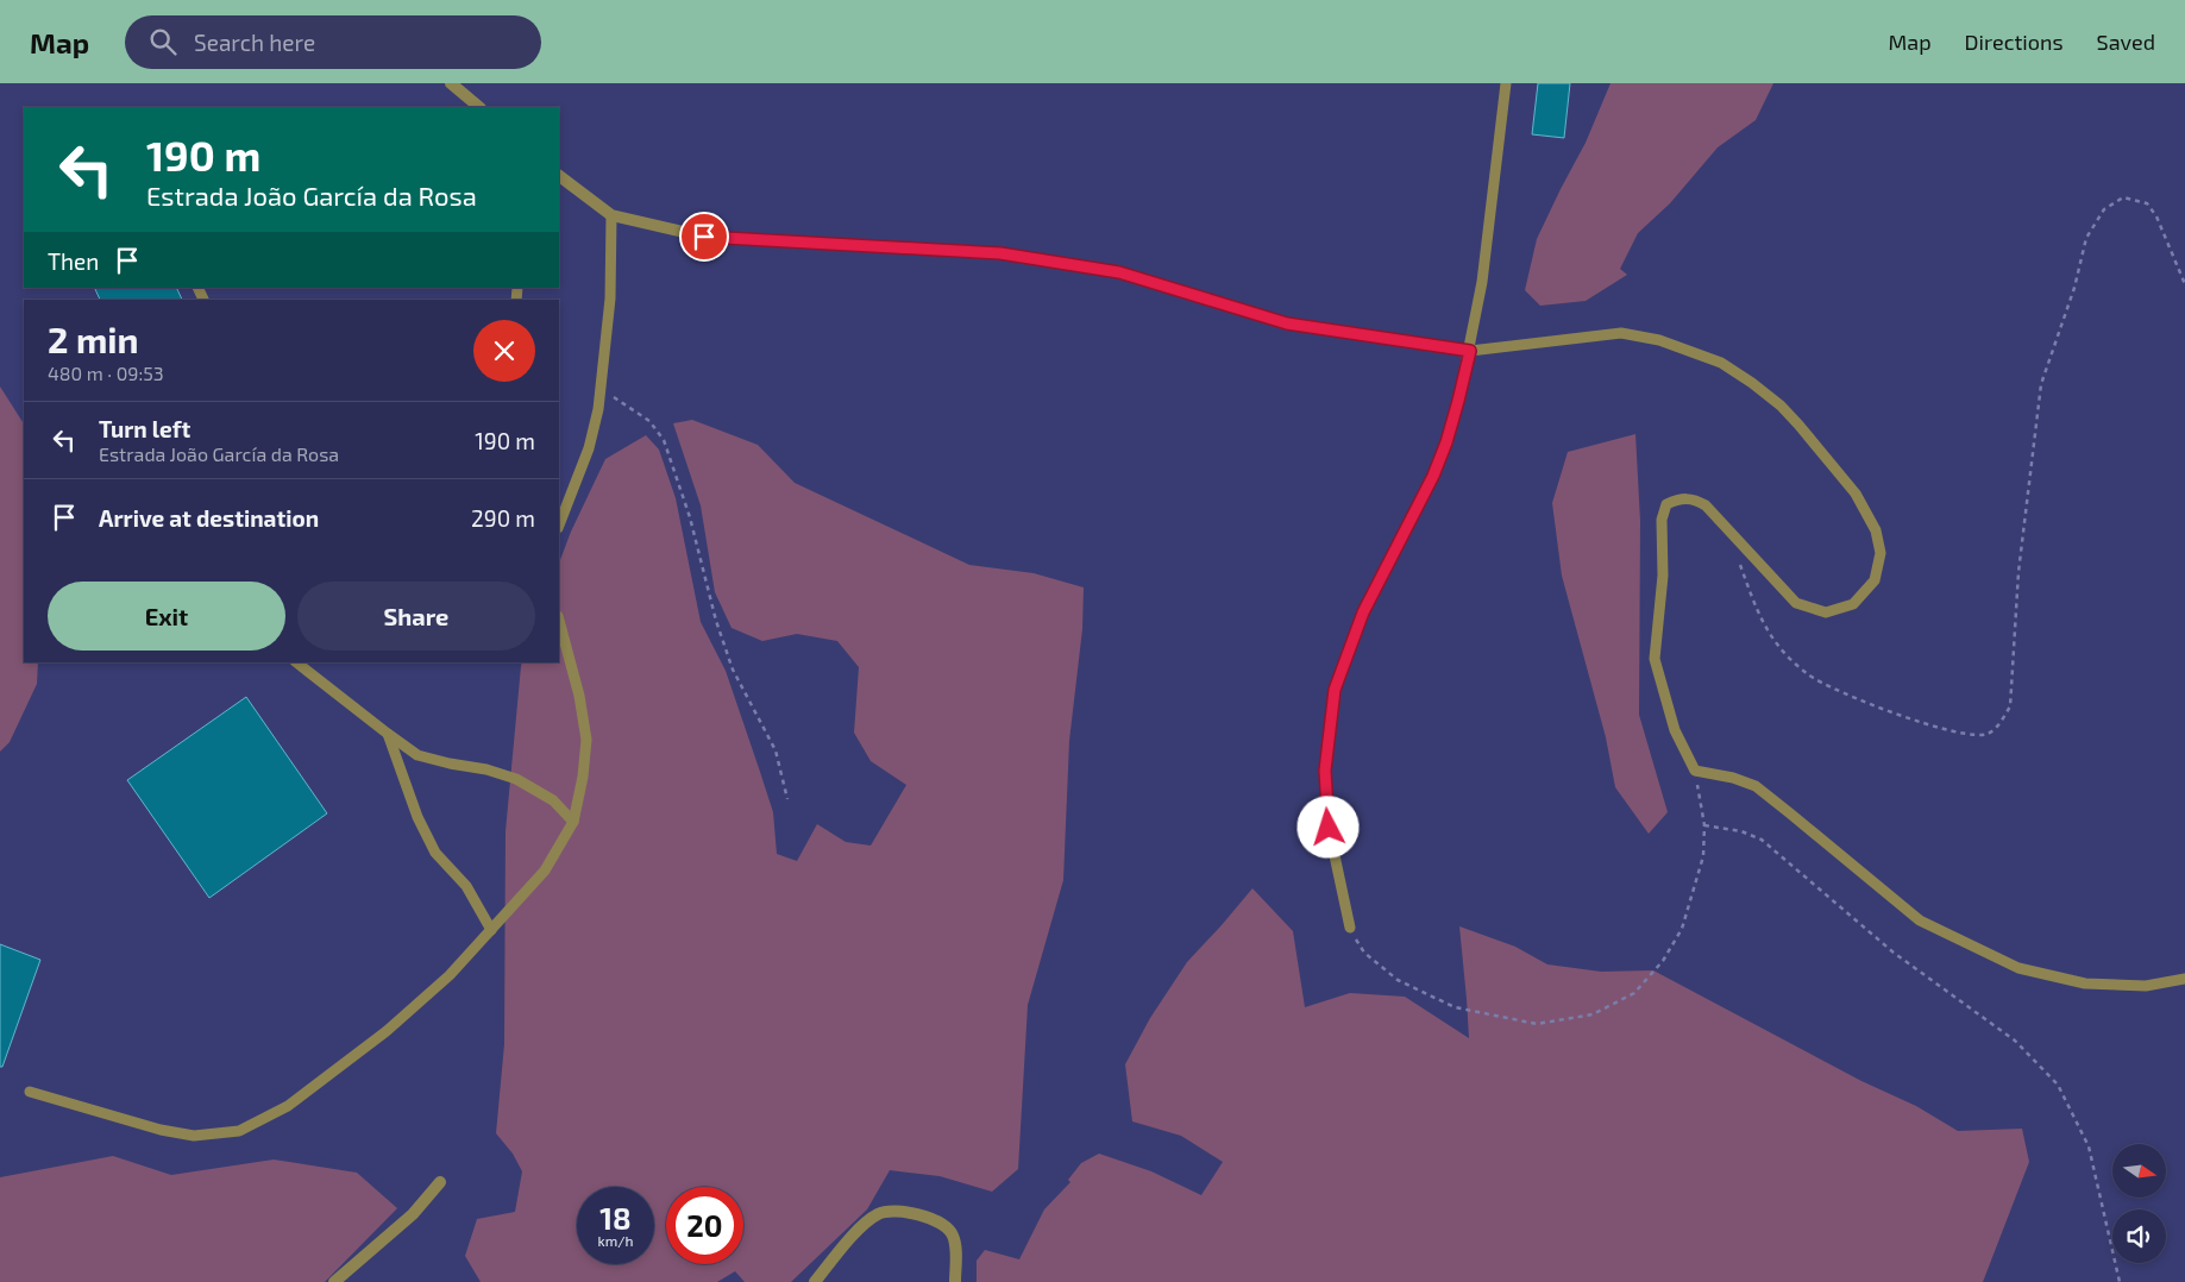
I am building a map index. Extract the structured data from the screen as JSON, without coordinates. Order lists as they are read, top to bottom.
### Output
{
  "north": "right",
  "page": {
    "header": "Map",
    "search": "Search here",
    "nav": ["Map", "Directions", "Saved"],
    "turn": ["190 m", "Estrada João García da Rosa"],
    "then": "Then",
    "heading": ["2 min", "480 m · 09:53"],
    "list": [
      {
        "name": "Turn left",
        "note": "Estrada João García da Rosa",
        "value": "190 m"
      },
      {
        "name": "Arrive at destination",
        "value": "290 m"
      }
    ],
    "buttons": ["Exit", "Share"],
    "speed": "18 km/h",
    "limit": "20"
  }
}
